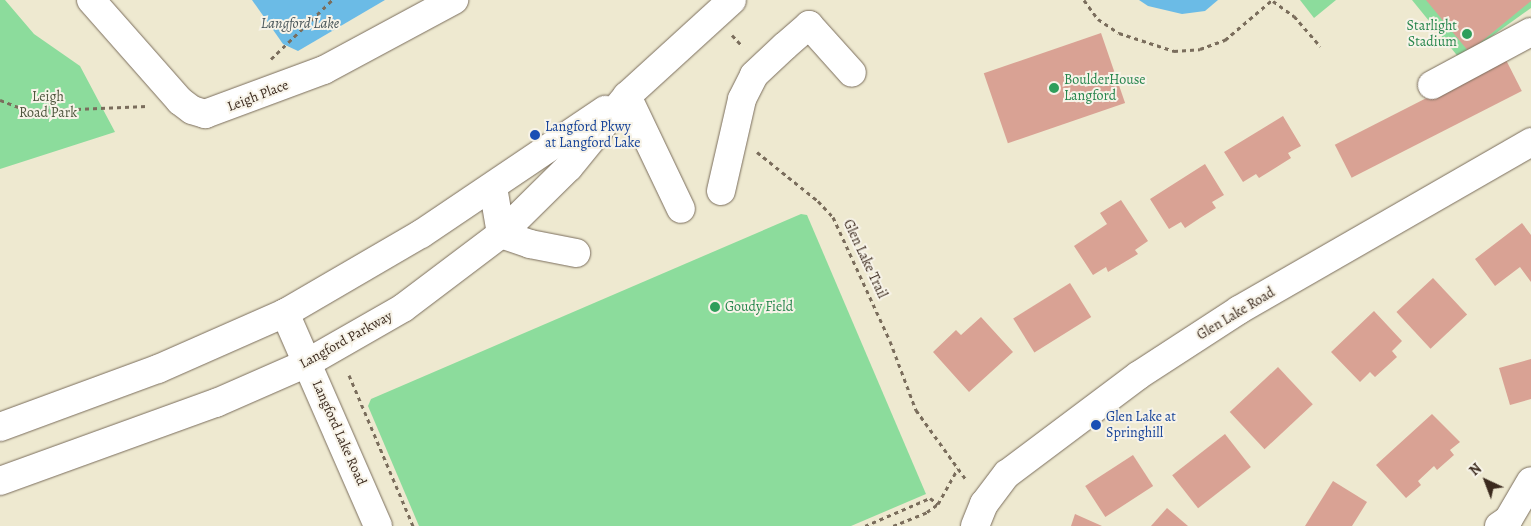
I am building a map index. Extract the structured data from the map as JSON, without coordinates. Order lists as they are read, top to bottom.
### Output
{
  "streets": {
    "main road": [
      "Leigh Place",
      "Glen Lake Road",
      "Langford Parkway",
      "Langford Lake Road"
    ],
    "path": ["Glen Lake Trail"]
  },
  "crossings": [
    ["Langford Parkway", "Langford Lake Road"]
  ],
  "water": ["Langford Lake"],
  "parks": ["Leigh Road Park"],
  "places": [
    "Starlight Stadium",
    "BoulderHouse Langford",
    "Langford Pkwy at Langford Lake",
    "Goudy Field",
    "Glen Lake at Springhill"
  ],
  "north": "top left"
}
